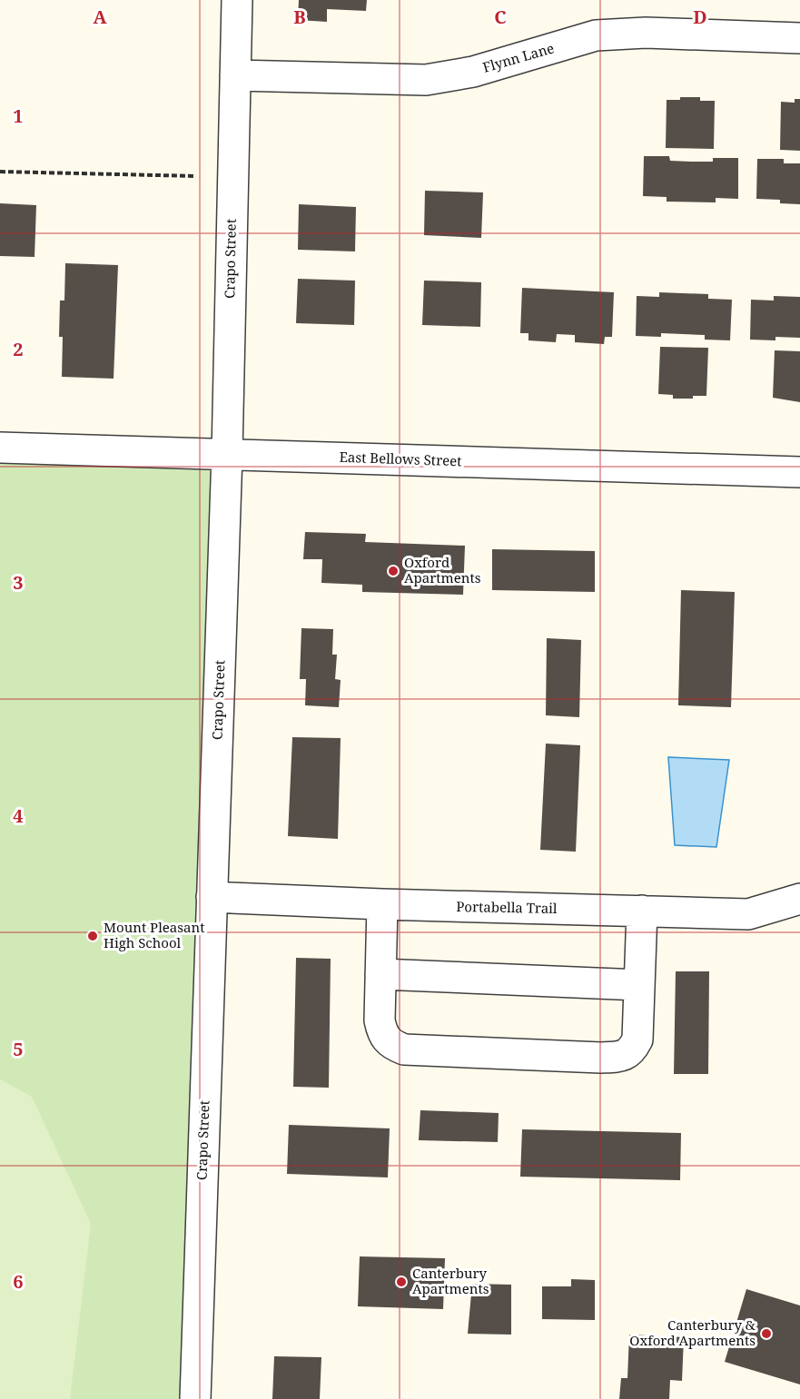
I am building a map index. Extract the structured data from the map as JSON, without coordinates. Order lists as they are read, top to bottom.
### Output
{
  "streets": {
    "street": [
      "Flynn Lane",
      "Crapo Street",
      "East Bellows Street",
      "Portabella Trail"
    ]
  },
  "crossings": [
    ["Flynn Lane", "Crapo Street"],
    ["Crapo Street", "East Bellows Street"],
    ["Crapo Street", "Portabella Trail"]
  ],
  "places": [
    "Oxford Apartments",
    "Mount Pleasant High School",
    "Canterbury Apartments",
    "Canterbury & Oxford Apartments"
  ],
  "grid": {
    "columns": [
      "A",
      "B",
      "C",
      "D"
    ],
    "rows": [
      "1",
      "2",
      "3",
      "4",
      "5",
      "6"
    ]
  }
}
